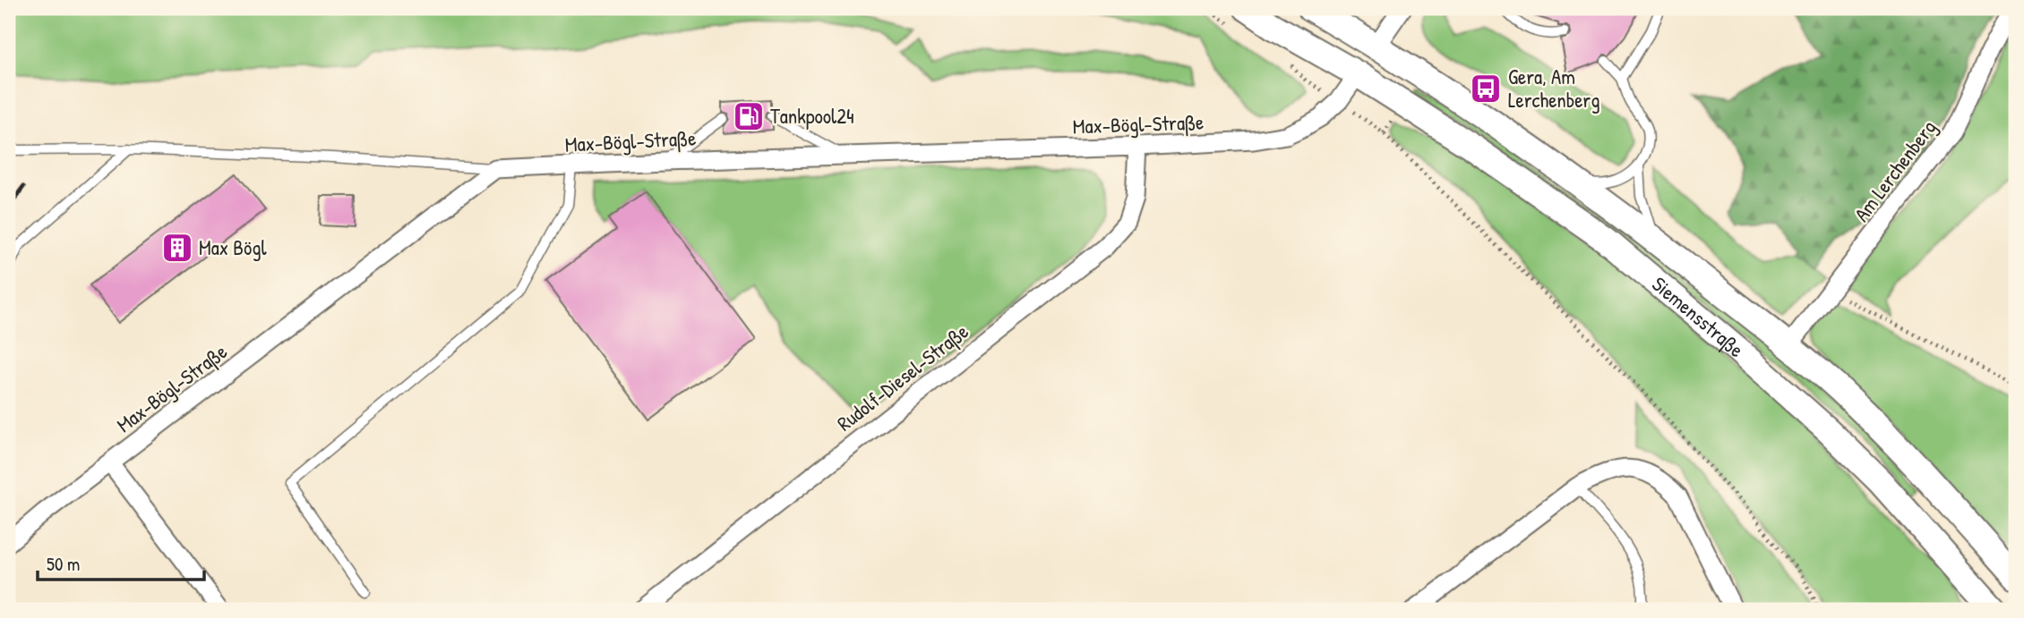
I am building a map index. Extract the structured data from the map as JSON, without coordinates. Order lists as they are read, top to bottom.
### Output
{
  "streets": {
    "main road": ["Siemensstraße"],
    "street": ["Max-Bögl-Straße", "Am Lerchenberg", "Rudolf-Diesel-Straße"]
  },
  "crossings": [
    ["Max-Bögl-Straße", "Siemensstraße"],
    ["Max-Bögl-Straße", "Rudolf-Diesel-Straße"],
    ["Am Lerchenberg", "Siemensstraße"]
  ],
  "places": {
    "bus stop": ["Gera, Am Lerchenberg"],
    "fuel station": ["Tankpool24"],
    "building": ["Max Bögl"]
  },
  "scale_bar": "50 m"
}
